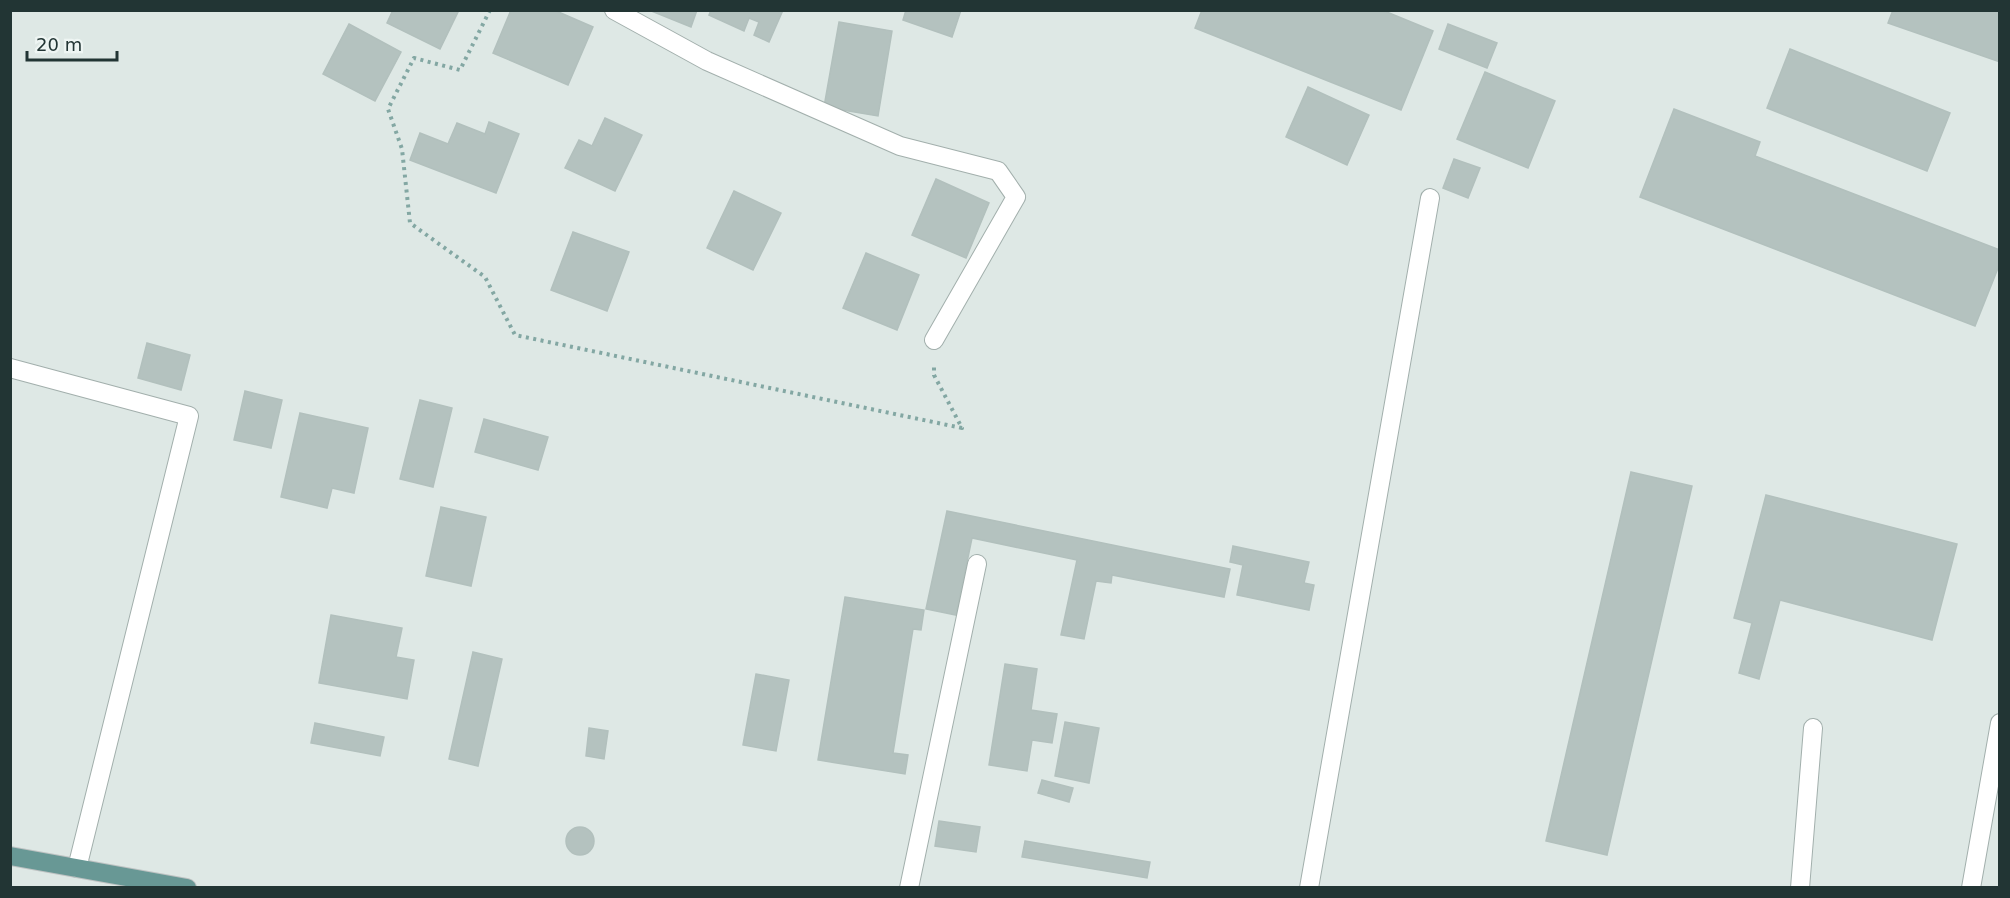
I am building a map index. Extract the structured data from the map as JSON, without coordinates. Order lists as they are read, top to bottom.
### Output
{
  "scale_bar": "20 m"
}
